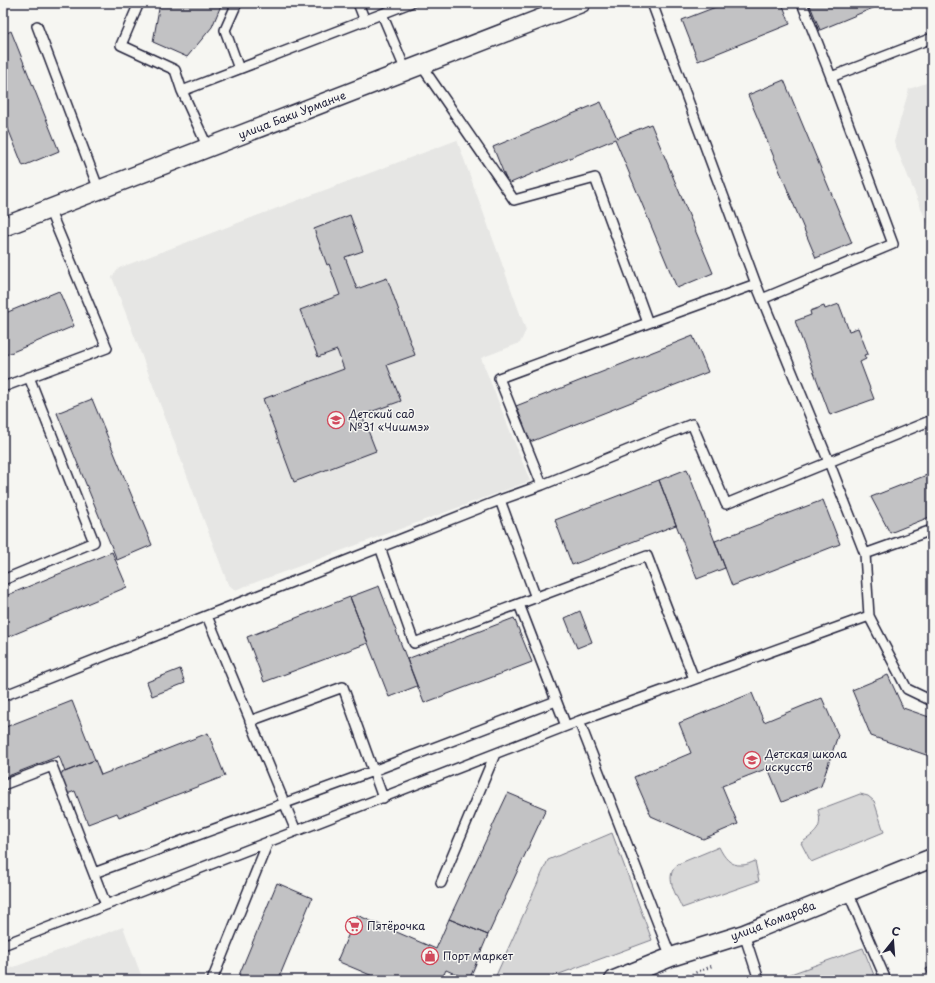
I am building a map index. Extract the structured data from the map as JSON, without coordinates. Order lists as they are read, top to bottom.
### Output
{
  "streets": {
    "street": ["улица Баки Урманче", "улица Комарова"]
  },
  "places": {
    "school or university": ["Детский сад №31 «Чишмэ»", "Детская школа искусств"],
    "supermarket": ["Пятёрочка"],
    "shop": ["Порт маркет"]
  },
  "north": "top"
}
